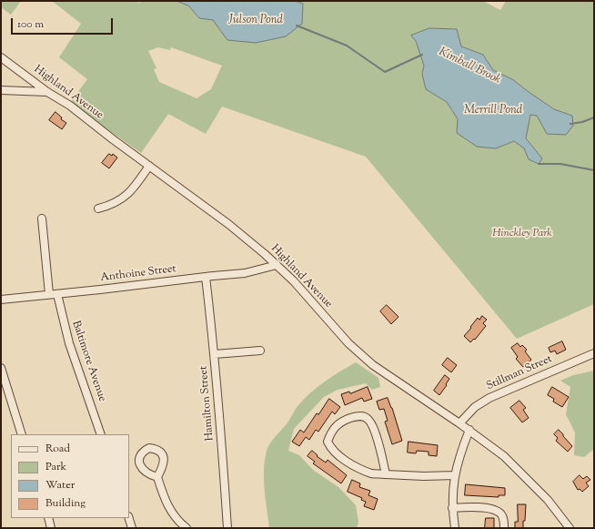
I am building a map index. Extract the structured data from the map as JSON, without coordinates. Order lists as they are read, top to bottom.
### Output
{
  "streets": {
    "street": [
      "Highland Avenue",
      "Anthoine Street",
      "Baltimore Avenue",
      "Stillman Street",
      "Hamilton Street"
    ]
  },
  "crossings": [
    ["Highland Avenue", "Anthoine Street"],
    ["Highland Avenue", "Stillman Street"],
    ["Anthoine Street", "Baltimore Avenue"],
    ["Anthoine Street", "Hamilton Street"]
  ],
  "water": ["Julson Pond", "Kimball Brook", "Merrill Pond"],
  "parks": ["Hinckley Park"],
  "legend": [
    "Road",
    "Park",
    "Water",
    "Building"
  ],
  "scale_bar": "100 m"
}
